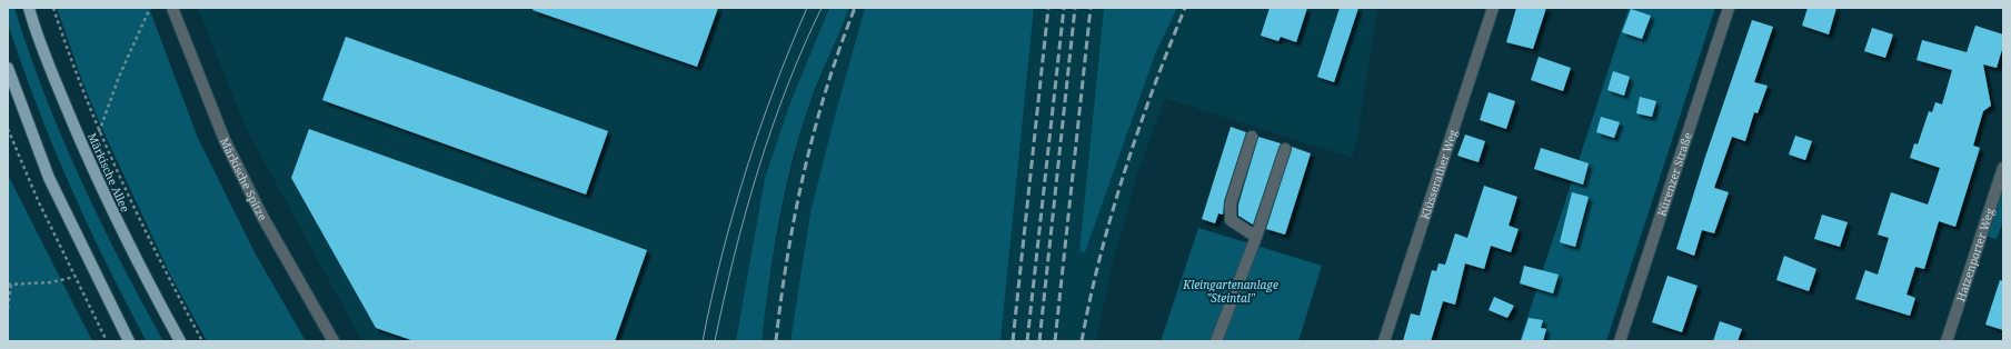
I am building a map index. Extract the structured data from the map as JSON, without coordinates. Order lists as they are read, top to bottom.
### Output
{
  "streets": {
    "main road": ["Märkische Allee"],
    "street": [
      "Klüsserather Weg",
      "Kürenzer Straße",
      "Märkische Spitze",
      "Hatzenporter Weg"
    ]
  },
  "parks": ["Kleingartenanlage \"Steintal\""]
}
